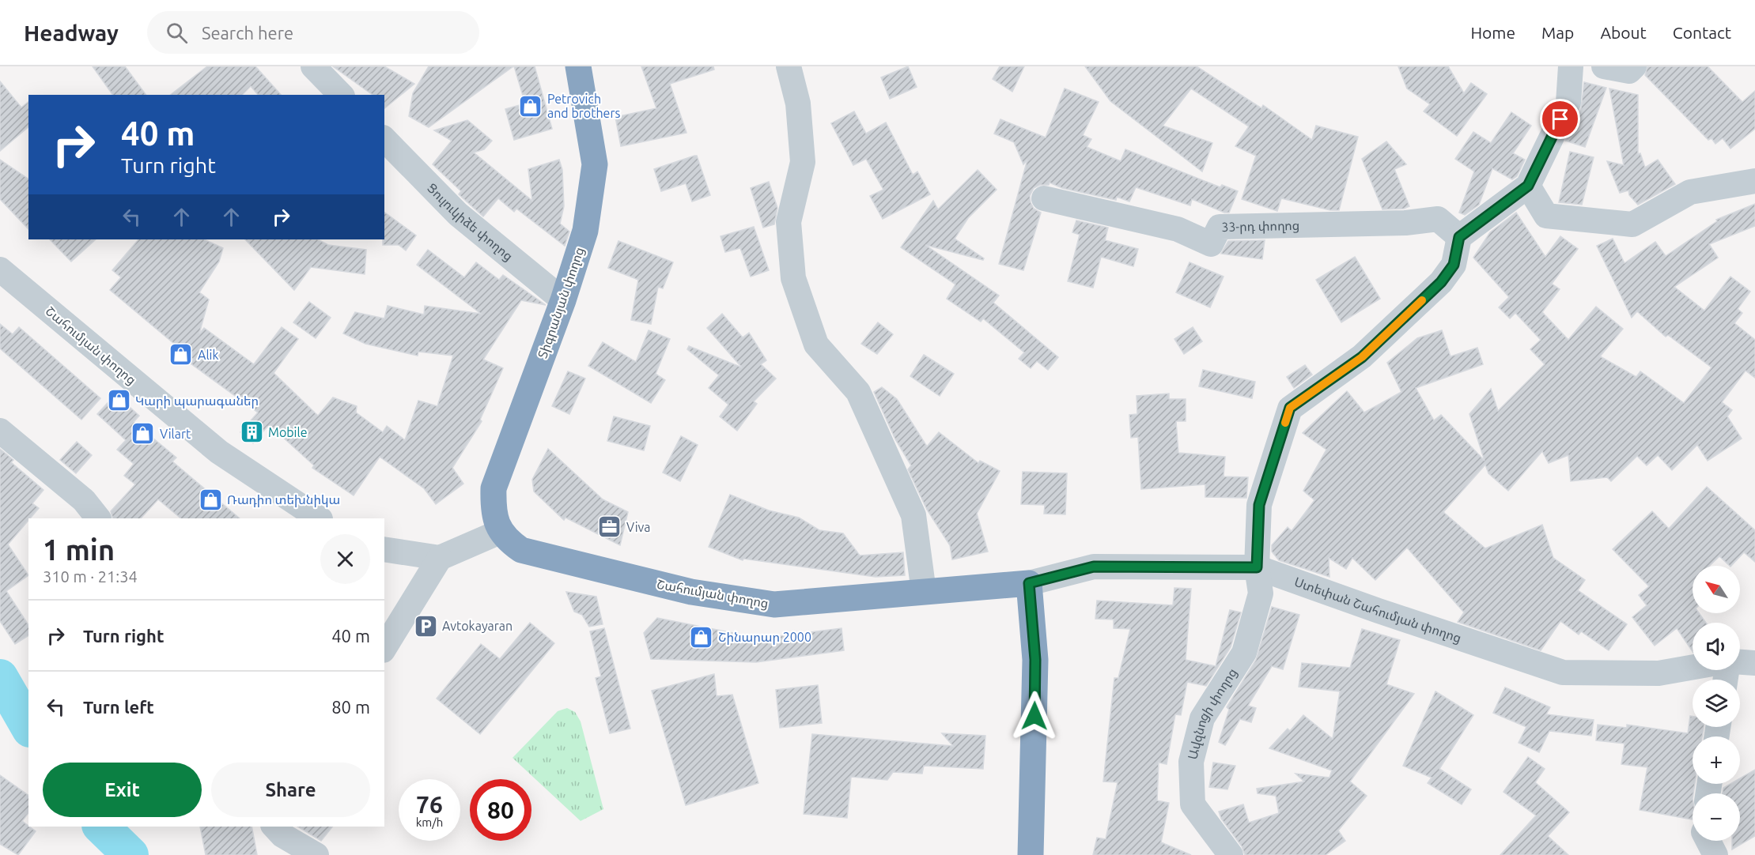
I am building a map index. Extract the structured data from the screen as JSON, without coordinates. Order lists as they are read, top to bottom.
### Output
{
  "streets": {
    "highway": ["Տիգրանյան փողոց", "Շահումյան փողոց"],
    "street": [
      "Ցուլուկիձե փողոց",
      "33-րդ փողոց",
      "Ստեփան Շահումյան փողոց",
      "Ավզնոցի փողոց"
    ]
  },
  "crossings": [
    ["Ցուլուկիձե փողոց", "Տիգրանյան փողոց"],
    ["33-րդ փողոց", "Ավզնոցի փողոց"],
    ["Տիգրանյան փողոց", "Շահումյան փողոց"],
    ["Շահումյան փողոց", "Ստեփան Շահումյան փողոց"],
    ["Ստեփան Շահումյան փողոց", "Ավզնոցի փողոց"]
  ],
  "places": {
    "shop": [
      "Petrovich and brothers",
      "Alik",
      "Կարի պարագաներ",
      "Vilart",
      "Ռադիո տեխնիկա",
      "Շինարար 2000"
    ],
    "building": ["Mobile"],
    "office": ["Viva"],
    "parking": ["Avtokayaran"]
  },
  "north": "top left",
  "page": {
    "header": "Headway",
    "search": "Search here",
    "nav": [
      "Home",
      "Map",
      "About",
      "Contact"
    ],
    "turn": ["40 m", "Turn right"],
    "heading": ["1 min", "310 m · 21:34"],
    "map_buttons": ["+", "−"],
    "list": [
      {
        "name": "Turn right",
        "value": "40 m"
      },
      {
        "name": "Turn left",
        "value": "80 m"
      }
    ],
    "buttons": ["Exit", "Share"],
    "speed": "76 km/h",
    "limit": "80"
  }
}
